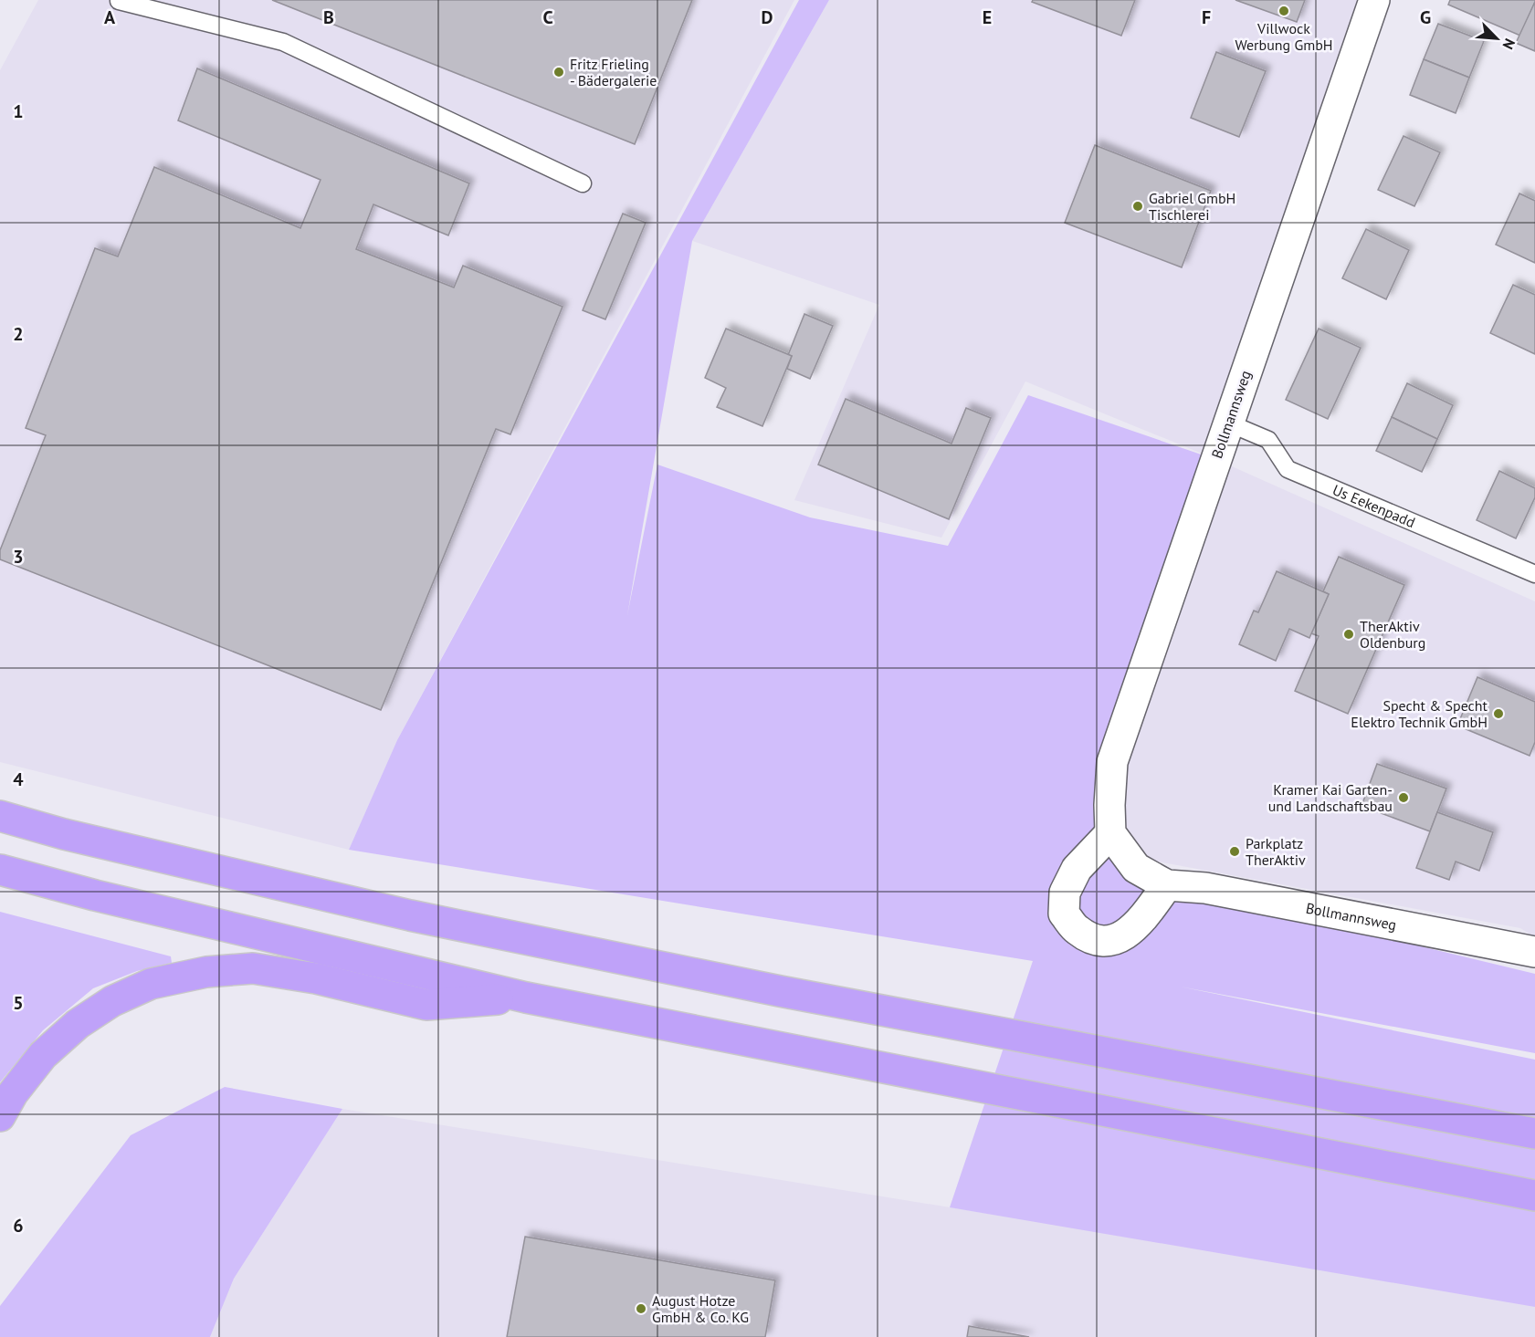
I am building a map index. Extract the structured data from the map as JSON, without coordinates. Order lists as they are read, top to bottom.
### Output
{
  "streets": {
    "street": ["Bollmannsweg"],
    "lane": ["Us Eekenpadd"]
  },
  "crossings": [
    ["Bollmannsweg", "Us Eekenpadd"]
  ],
  "places": [
    "Villwock Werbung GmbH",
    "Fritz Frieling - Bädergalerie",
    "Gabriel GmbH Tischlerei",
    "TherAktiv Oldenburg",
    "Specht & Specht Elektro Technik GmbH",
    "Kramer Kai Garten- und Landschaftsbau",
    "Parkplatz TherAktiv",
    "August Hotze GmbH & Co. KG"
  ],
  "north": "bottom right",
  "grid": {
    "columns": [
      "A",
      "B",
      "C",
      "D",
      "E",
      "F",
      "G"
    ],
    "rows": [
      "1",
      "2",
      "3",
      "4",
      "5",
      "6"
    ]
  }
}
